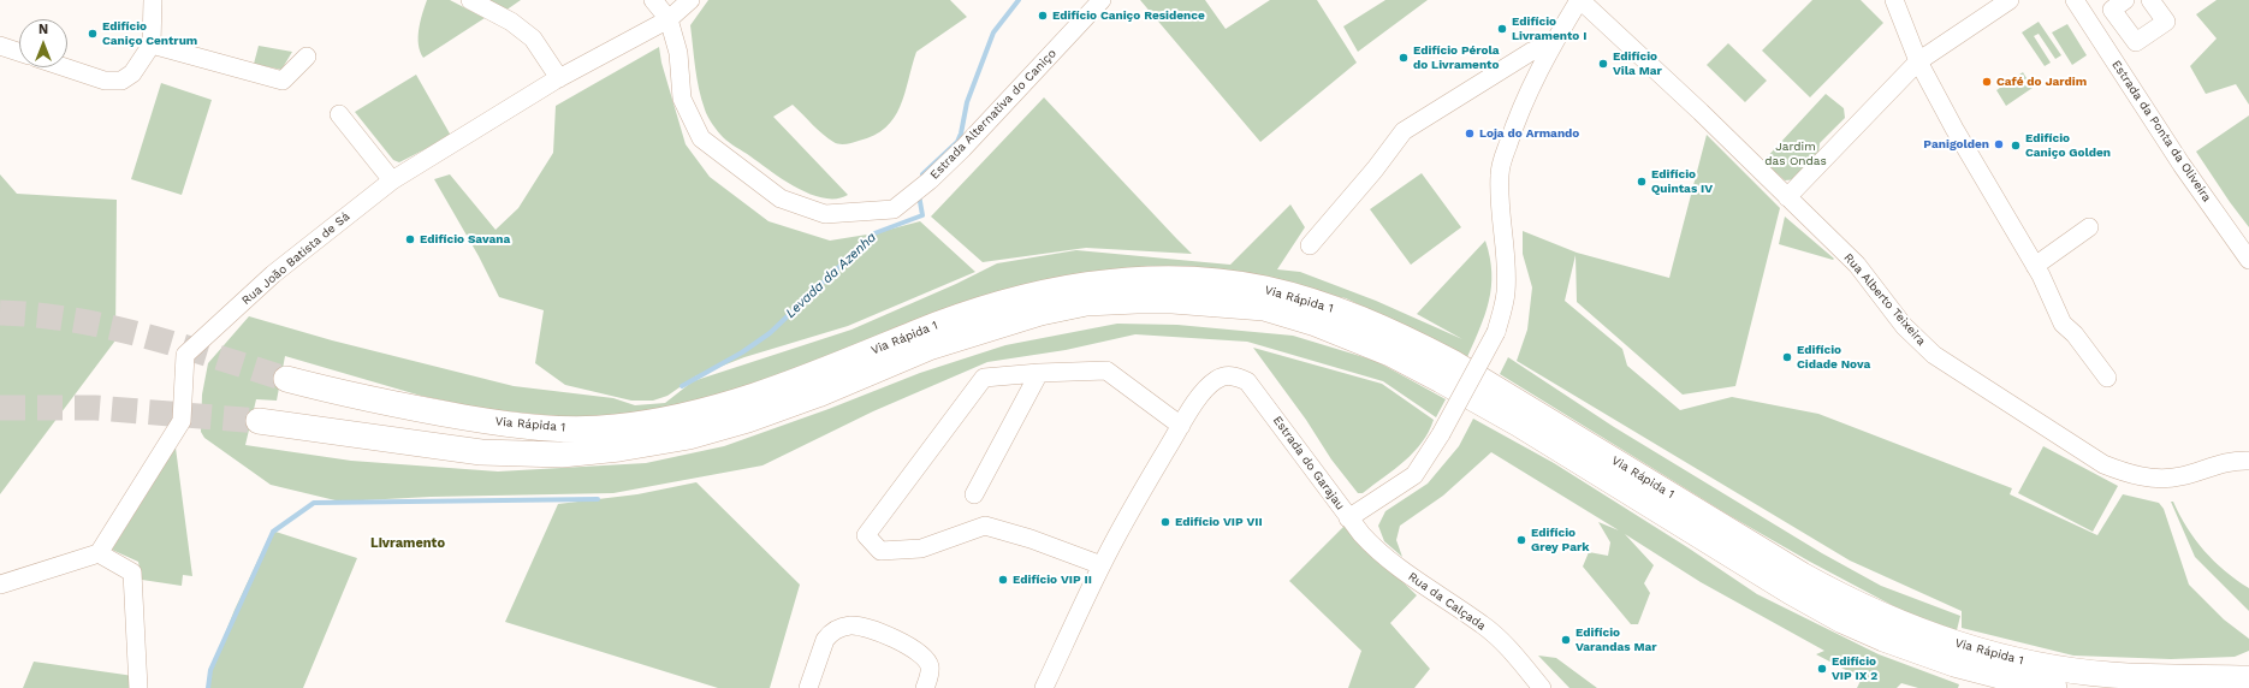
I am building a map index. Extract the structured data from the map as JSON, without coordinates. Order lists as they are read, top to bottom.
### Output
{
  "streets": {
    "highway": ["Via Rápida 1"],
    "street": [
      "Estrada Alternativa do Caniço",
      "Estrada da Ponta da Oliveira",
      "Rua João Batista de Sá",
      "Rua Alberto Teixeira",
      "Estrada do Garajau",
      "Rua da Calçada"
    ]
  },
  "crossings": [
    ["Estrada Alternativa do Caniço", "Rua João Batista de Sá"],
    ["Rua Alberto Teixeira", "Estrada do Garajau"],
    ["Estrada do Garajau", "Rua da Calçada"]
  ],
  "districts": ["Livramento"],
  "water": ["Levada da Azenha"],
  "parks": ["Jardim das Ondas"],
  "places": [
    "Edifício Caniço Residence",
    "Edifício Livramento I",
    "Edifício Caniço Centrum",
    "Edifício Pérola do Livramento",
    "Edifício Vila Mar",
    "Café do Jardim",
    "Loja do Armando",
    "Panigolden",
    "Edifício Caniço Golden",
    "Edifício Quintas IV",
    "Edifício Savana",
    "Edifício Cidade Nova",
    "Edifício VIP VII",
    "Edifício Grey Park",
    "Edifício VIP II",
    "Edifício Varandas Mar",
    "Edifício VIP IX 2"
  ],
  "north": "top"
}
